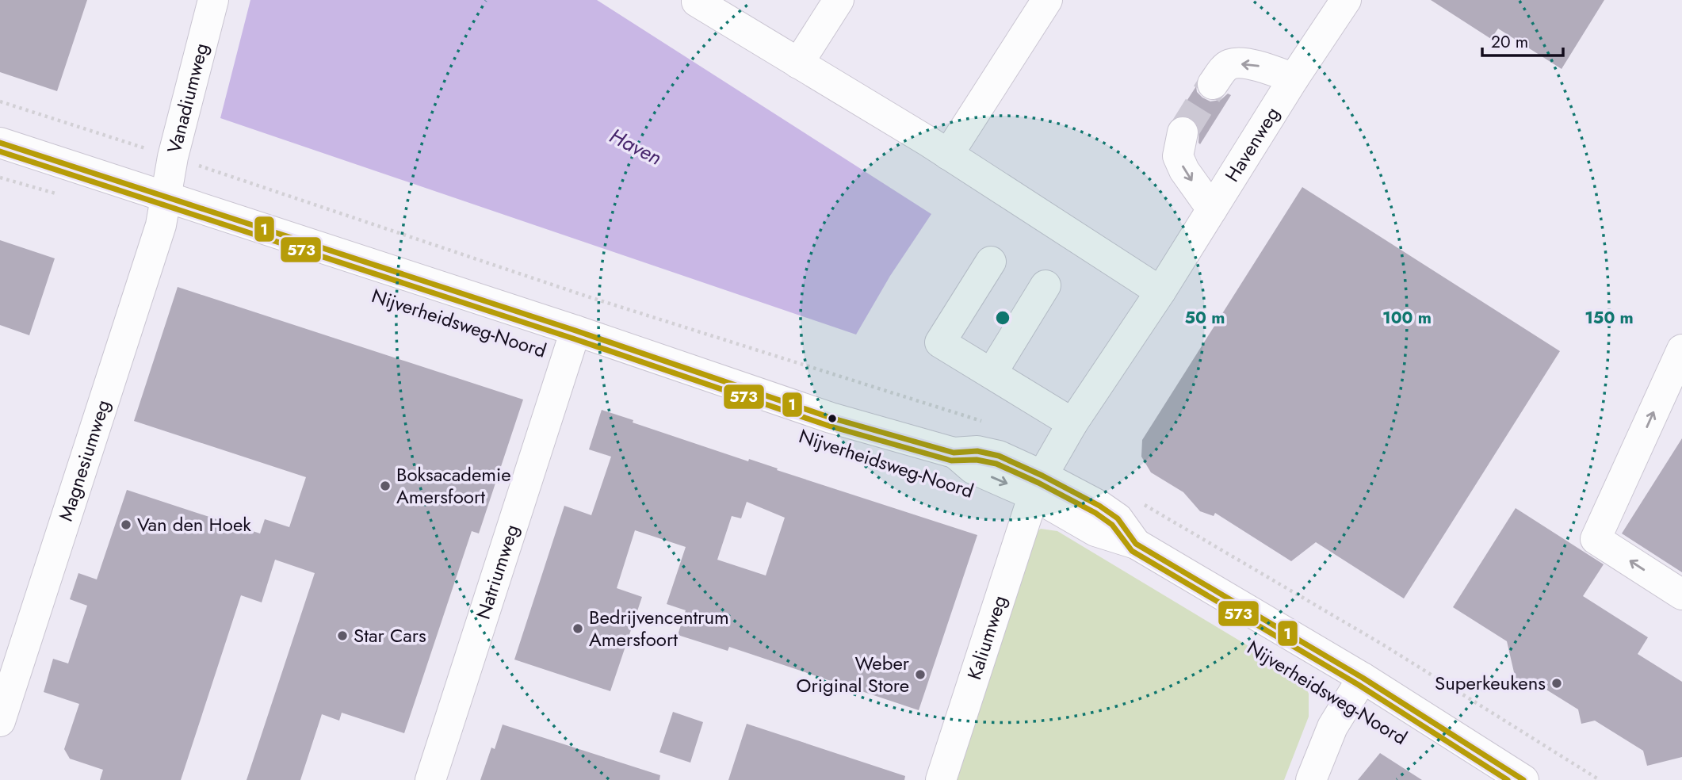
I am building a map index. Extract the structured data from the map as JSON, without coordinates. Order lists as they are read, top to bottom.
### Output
{
  "streets": {
    "street": [
      "Vanadiumweg",
      "Havenweg",
      "Nijverheidsweg-Noord",
      "Magnesiumweg",
      "Natriumweg",
      "Kaliumweg"
    ]
  },
  "crossings": [
    ["Vanadiumweg", "Nijverheidsweg-Noord"],
    ["Vanadiumweg", "Magnesiumweg"],
    ["Havenweg", "Nijverheidsweg-Noord"],
    ["Havenweg", "Kaliumweg"],
    ["Nijverheidsweg-Noord", "Magnesiumweg"],
    ["Nijverheidsweg-Noord", "Natriumweg"],
    ["Nijverheidsweg-Noord", "Kaliumweg"]
  ],
  "water": ["Haven"],
  "places": [
    "Boksacademie Amersfoort",
    "Van den Hoek",
    "Bedrijvencentrum Amersfoort",
    "Star Cars",
    "Weber Original Store",
    "Superkeukens"
  ],
  "lines": ["transit line 1", "transit line 573"],
  "scale_bar": "20 m",
  "rings": ["50 m", "100 m", "150 m"]
}
